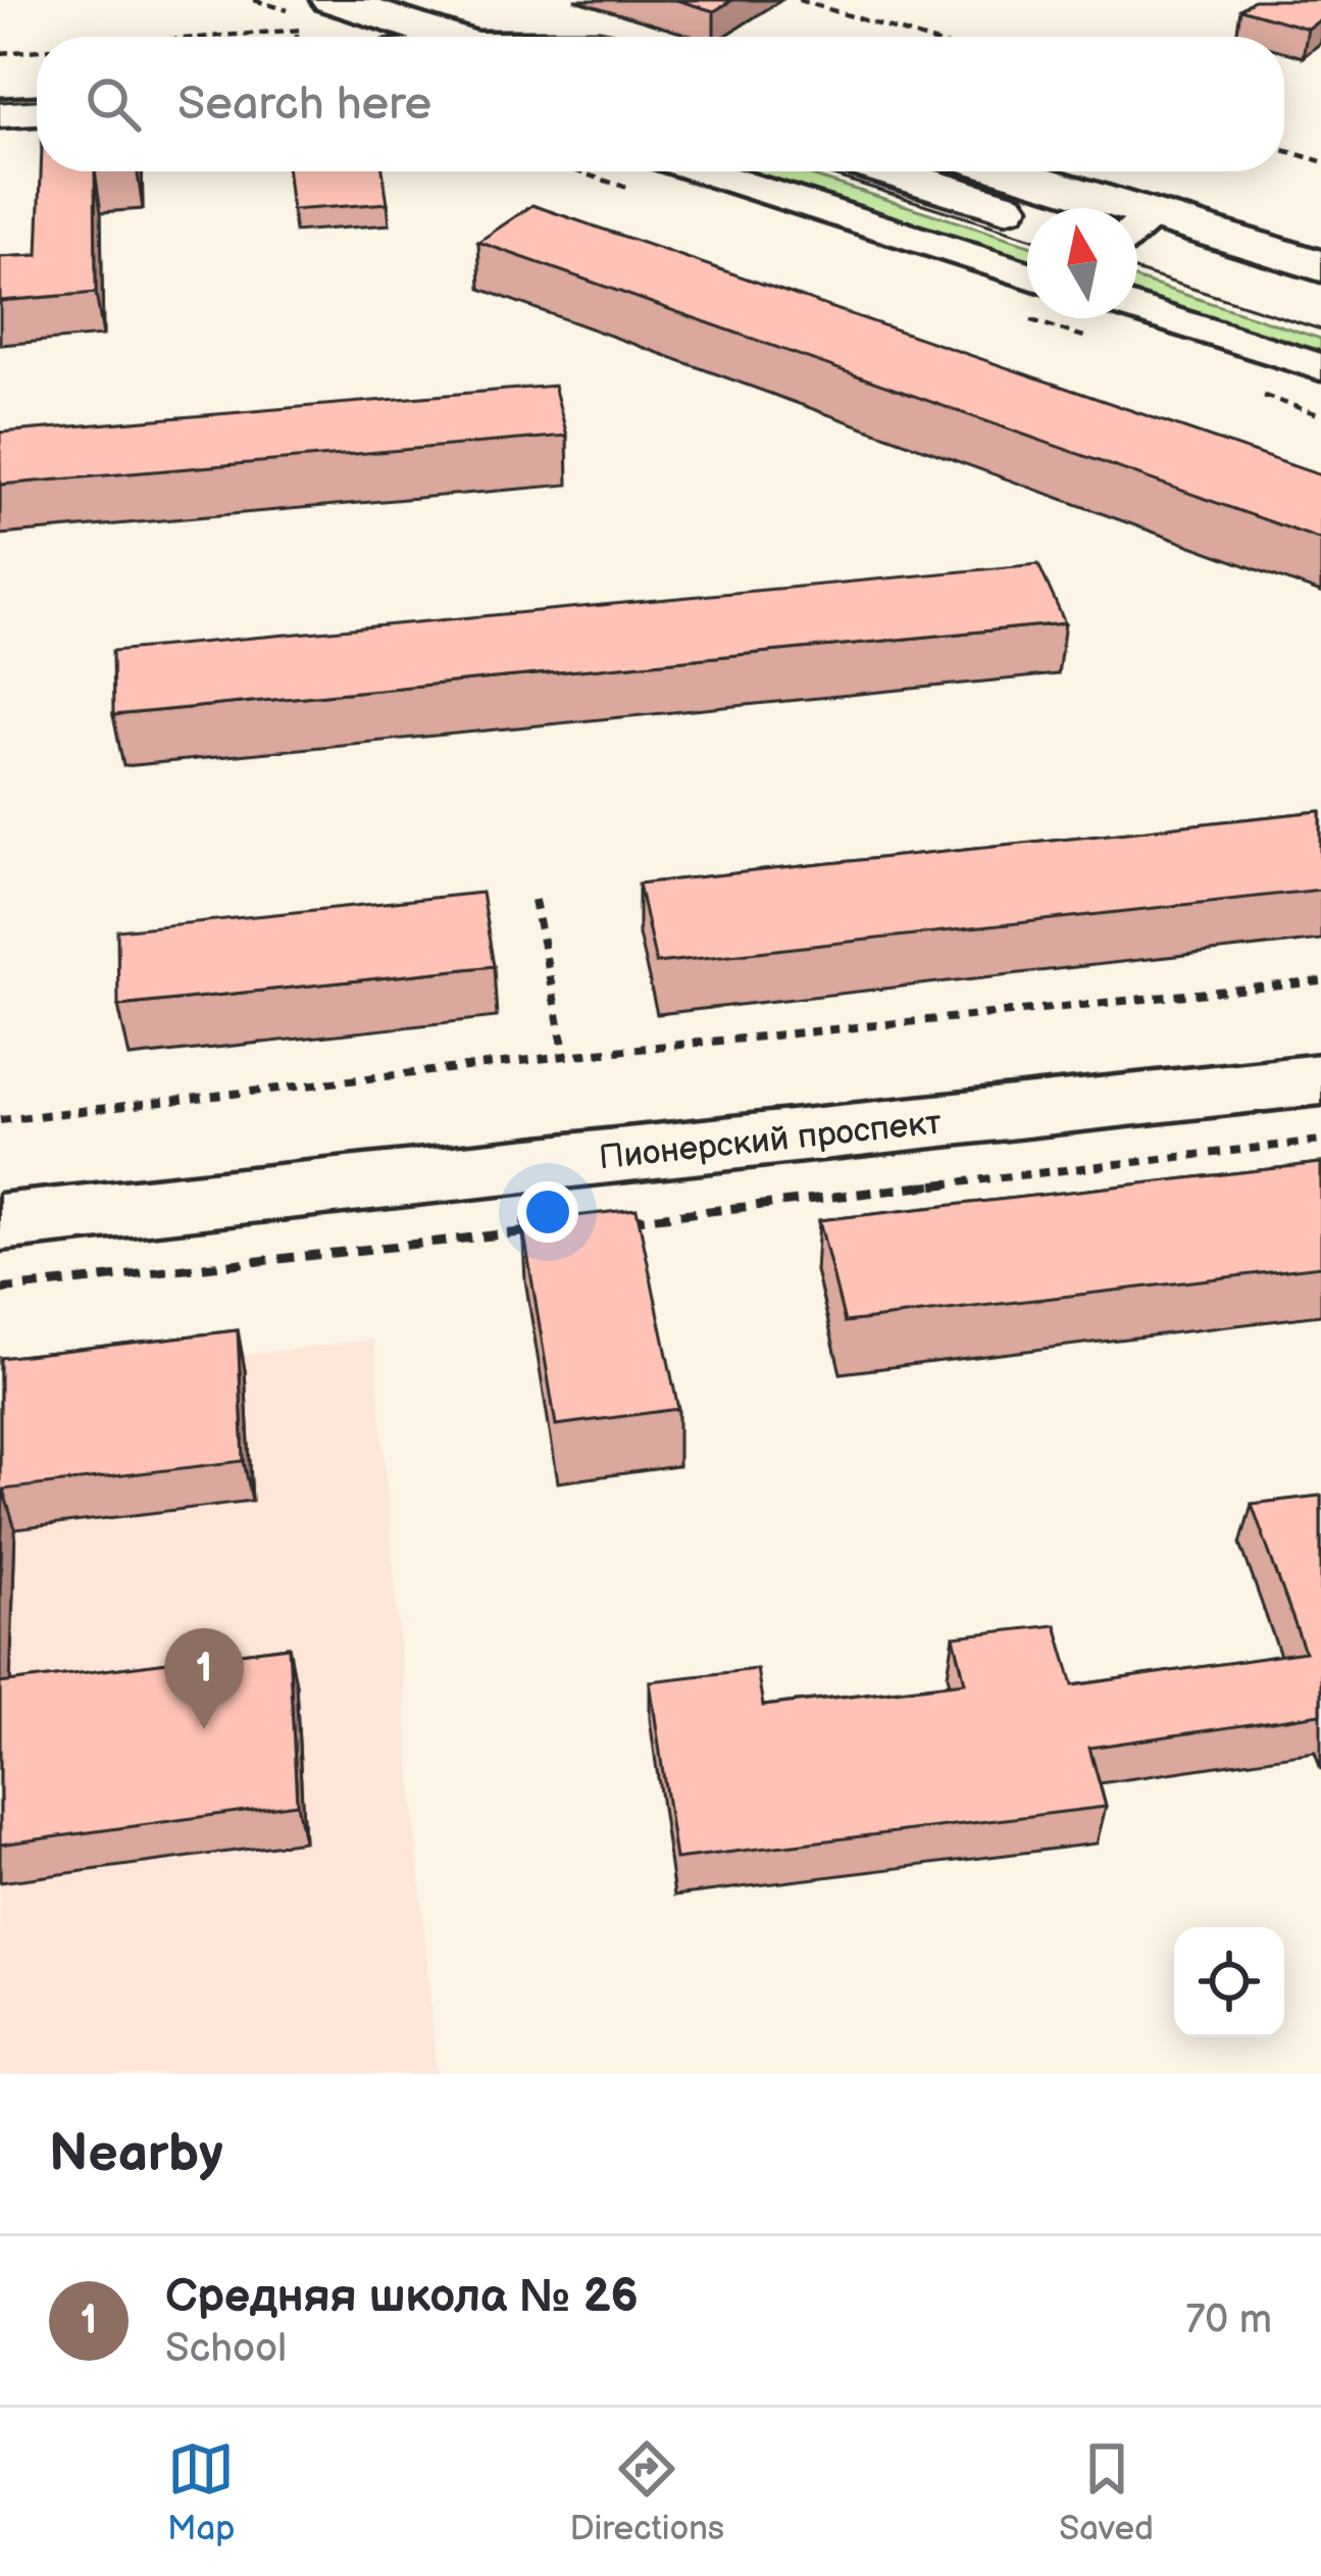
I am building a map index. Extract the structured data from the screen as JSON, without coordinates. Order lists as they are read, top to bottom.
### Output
{
  "streets": {
    "main road": ["Пионерский проспект"]
  },
  "north": "top",
  "page": {
    "search": "Search here",
    "pins": "1",
    "heading": "Nearby",
    "list": [
      {
        "mark": "1",
        "name": "Средняя школа № 26",
        "note": "School",
        "value": "70 m"
      }
    ],
    "nav": ["Map", "Directions", "Saved"]
  }
}
